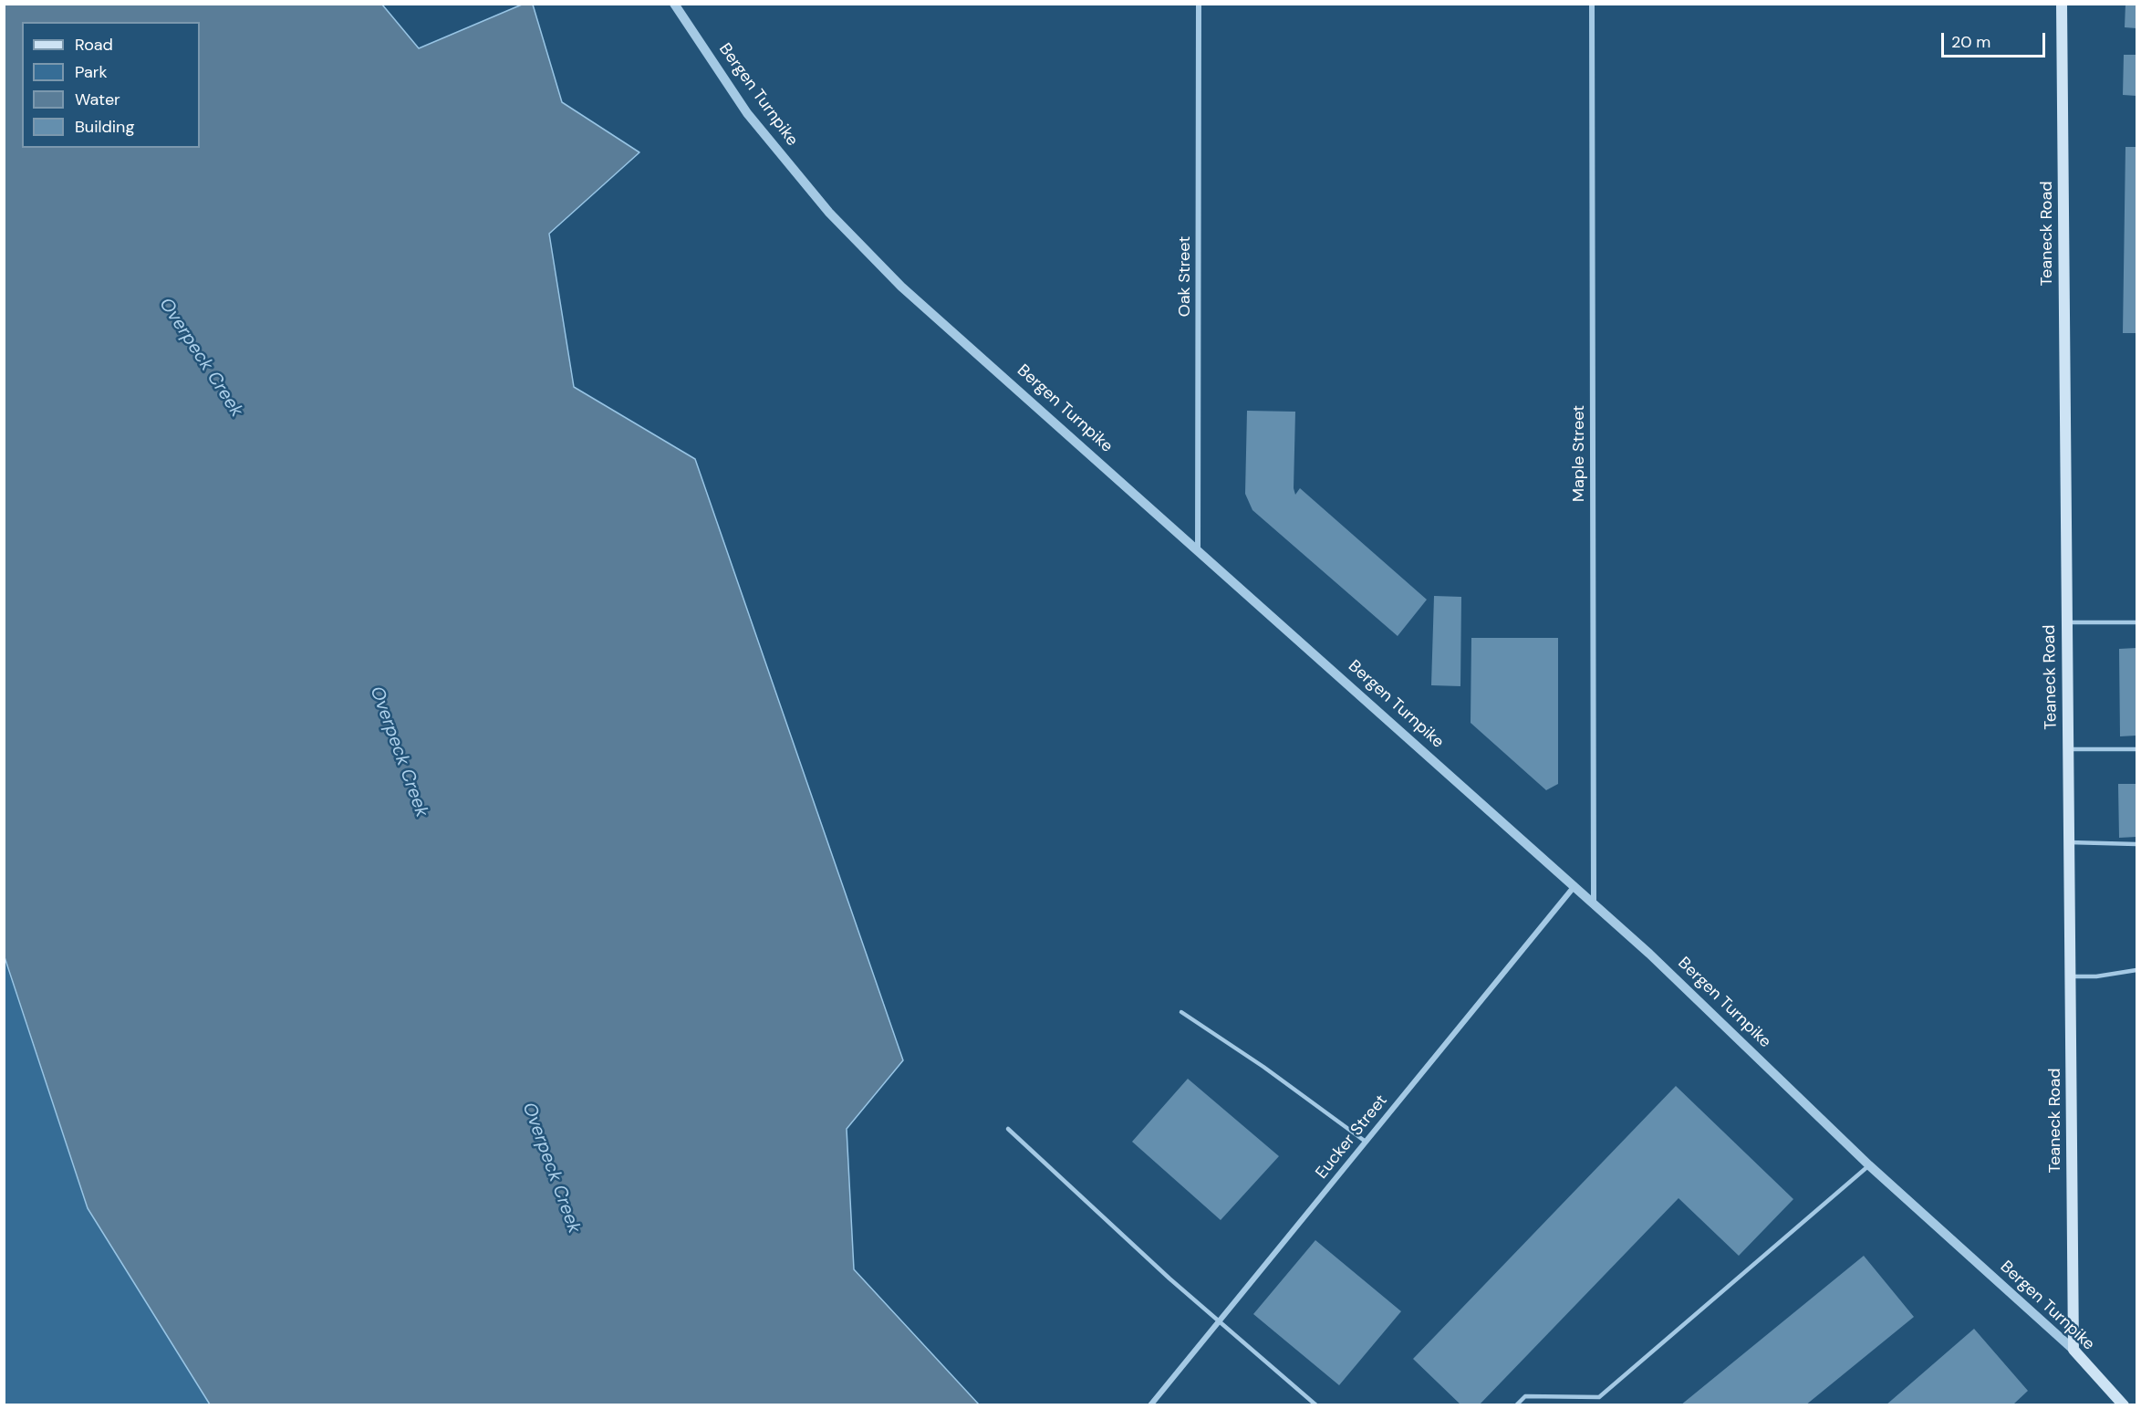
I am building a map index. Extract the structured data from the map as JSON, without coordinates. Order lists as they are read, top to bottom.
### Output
{
  "streets": {
    "main road": ["Bergen Turnpike", "Teaneck Road"],
    "street": ["Oak Street", "Maple Street", "Eucker Street"]
  },
  "crossings": [
    ["Bergen Turnpike", "Teaneck Road"],
    ["Bergen Turnpike", "Oak Street"],
    ["Bergen Turnpike", "Maple Street"],
    ["Bergen Turnpike", "Eucker Street"]
  ],
  "water": ["Overpeck Creek"],
  "legend": [
    "Road",
    "Park",
    "Water",
    "Building"
  ],
  "scale_bar": "20 m"
}
